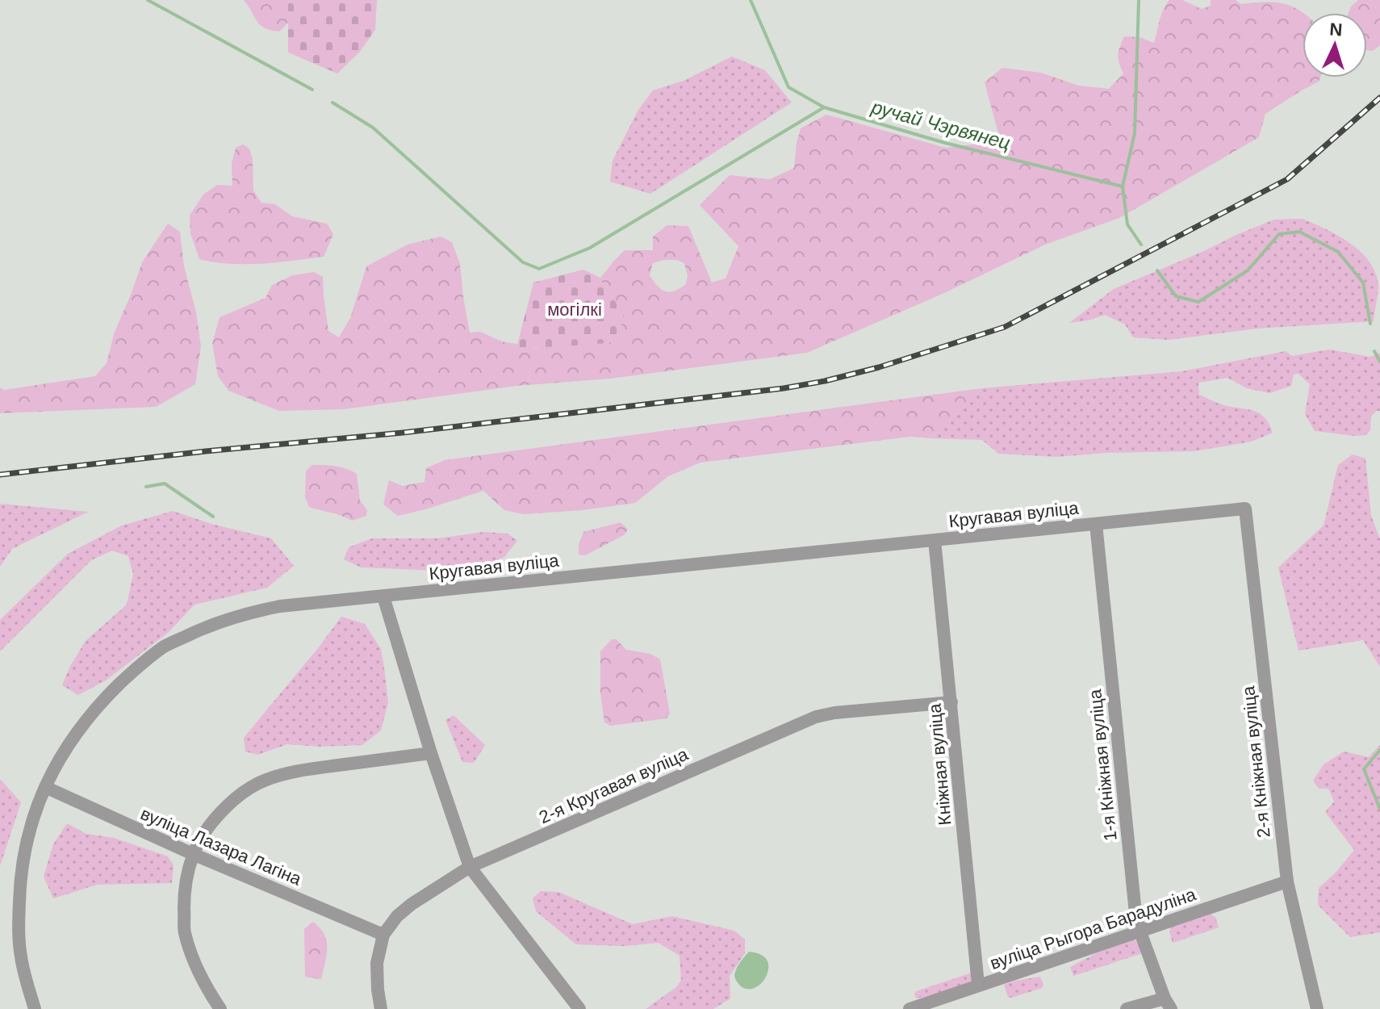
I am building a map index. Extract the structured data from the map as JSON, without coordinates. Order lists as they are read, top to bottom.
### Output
{
  "streets": {
    "street": [
      "Кругавая вуліца",
      "2-я Кніжная вуліца",
      "Кніжная вуліца",
      "1-я Кніжная вуліца",
      "2-я Кругавая вуліца",
      "вуліца Лазара Лагіна",
      "вуліца Рыгора Барадуліна"
    ]
  },
  "crossings": [
    ["Кругавая вуліца", "2-я Кніжная вуліца"],
    ["Кругавая вуліца", "Кніжная вуліца"],
    ["Кругавая вуліца", "1-я Кніжная вуліца"],
    ["Кругавая вуліца", "вуліца Лазара Лагіна"],
    ["2-я Кніжная вуліца", "вуліца Рыгора Барадуліна"],
    ["Кніжная вуліца", "2-я Кругавая вуліца"],
    ["Кніжная вуліца", "вуліца Рыгора Барадуліна"],
    ["1-я Кніжная вуліца", "вуліца Рыгора Барадуліна"],
    ["2-я Кругавая вуліца", "вуліца Лазара Лагіна"]
  ],
  "water": ["ручай Чэрвянец"],
  "parks": ["могілкі"],
  "north": "top"
}
